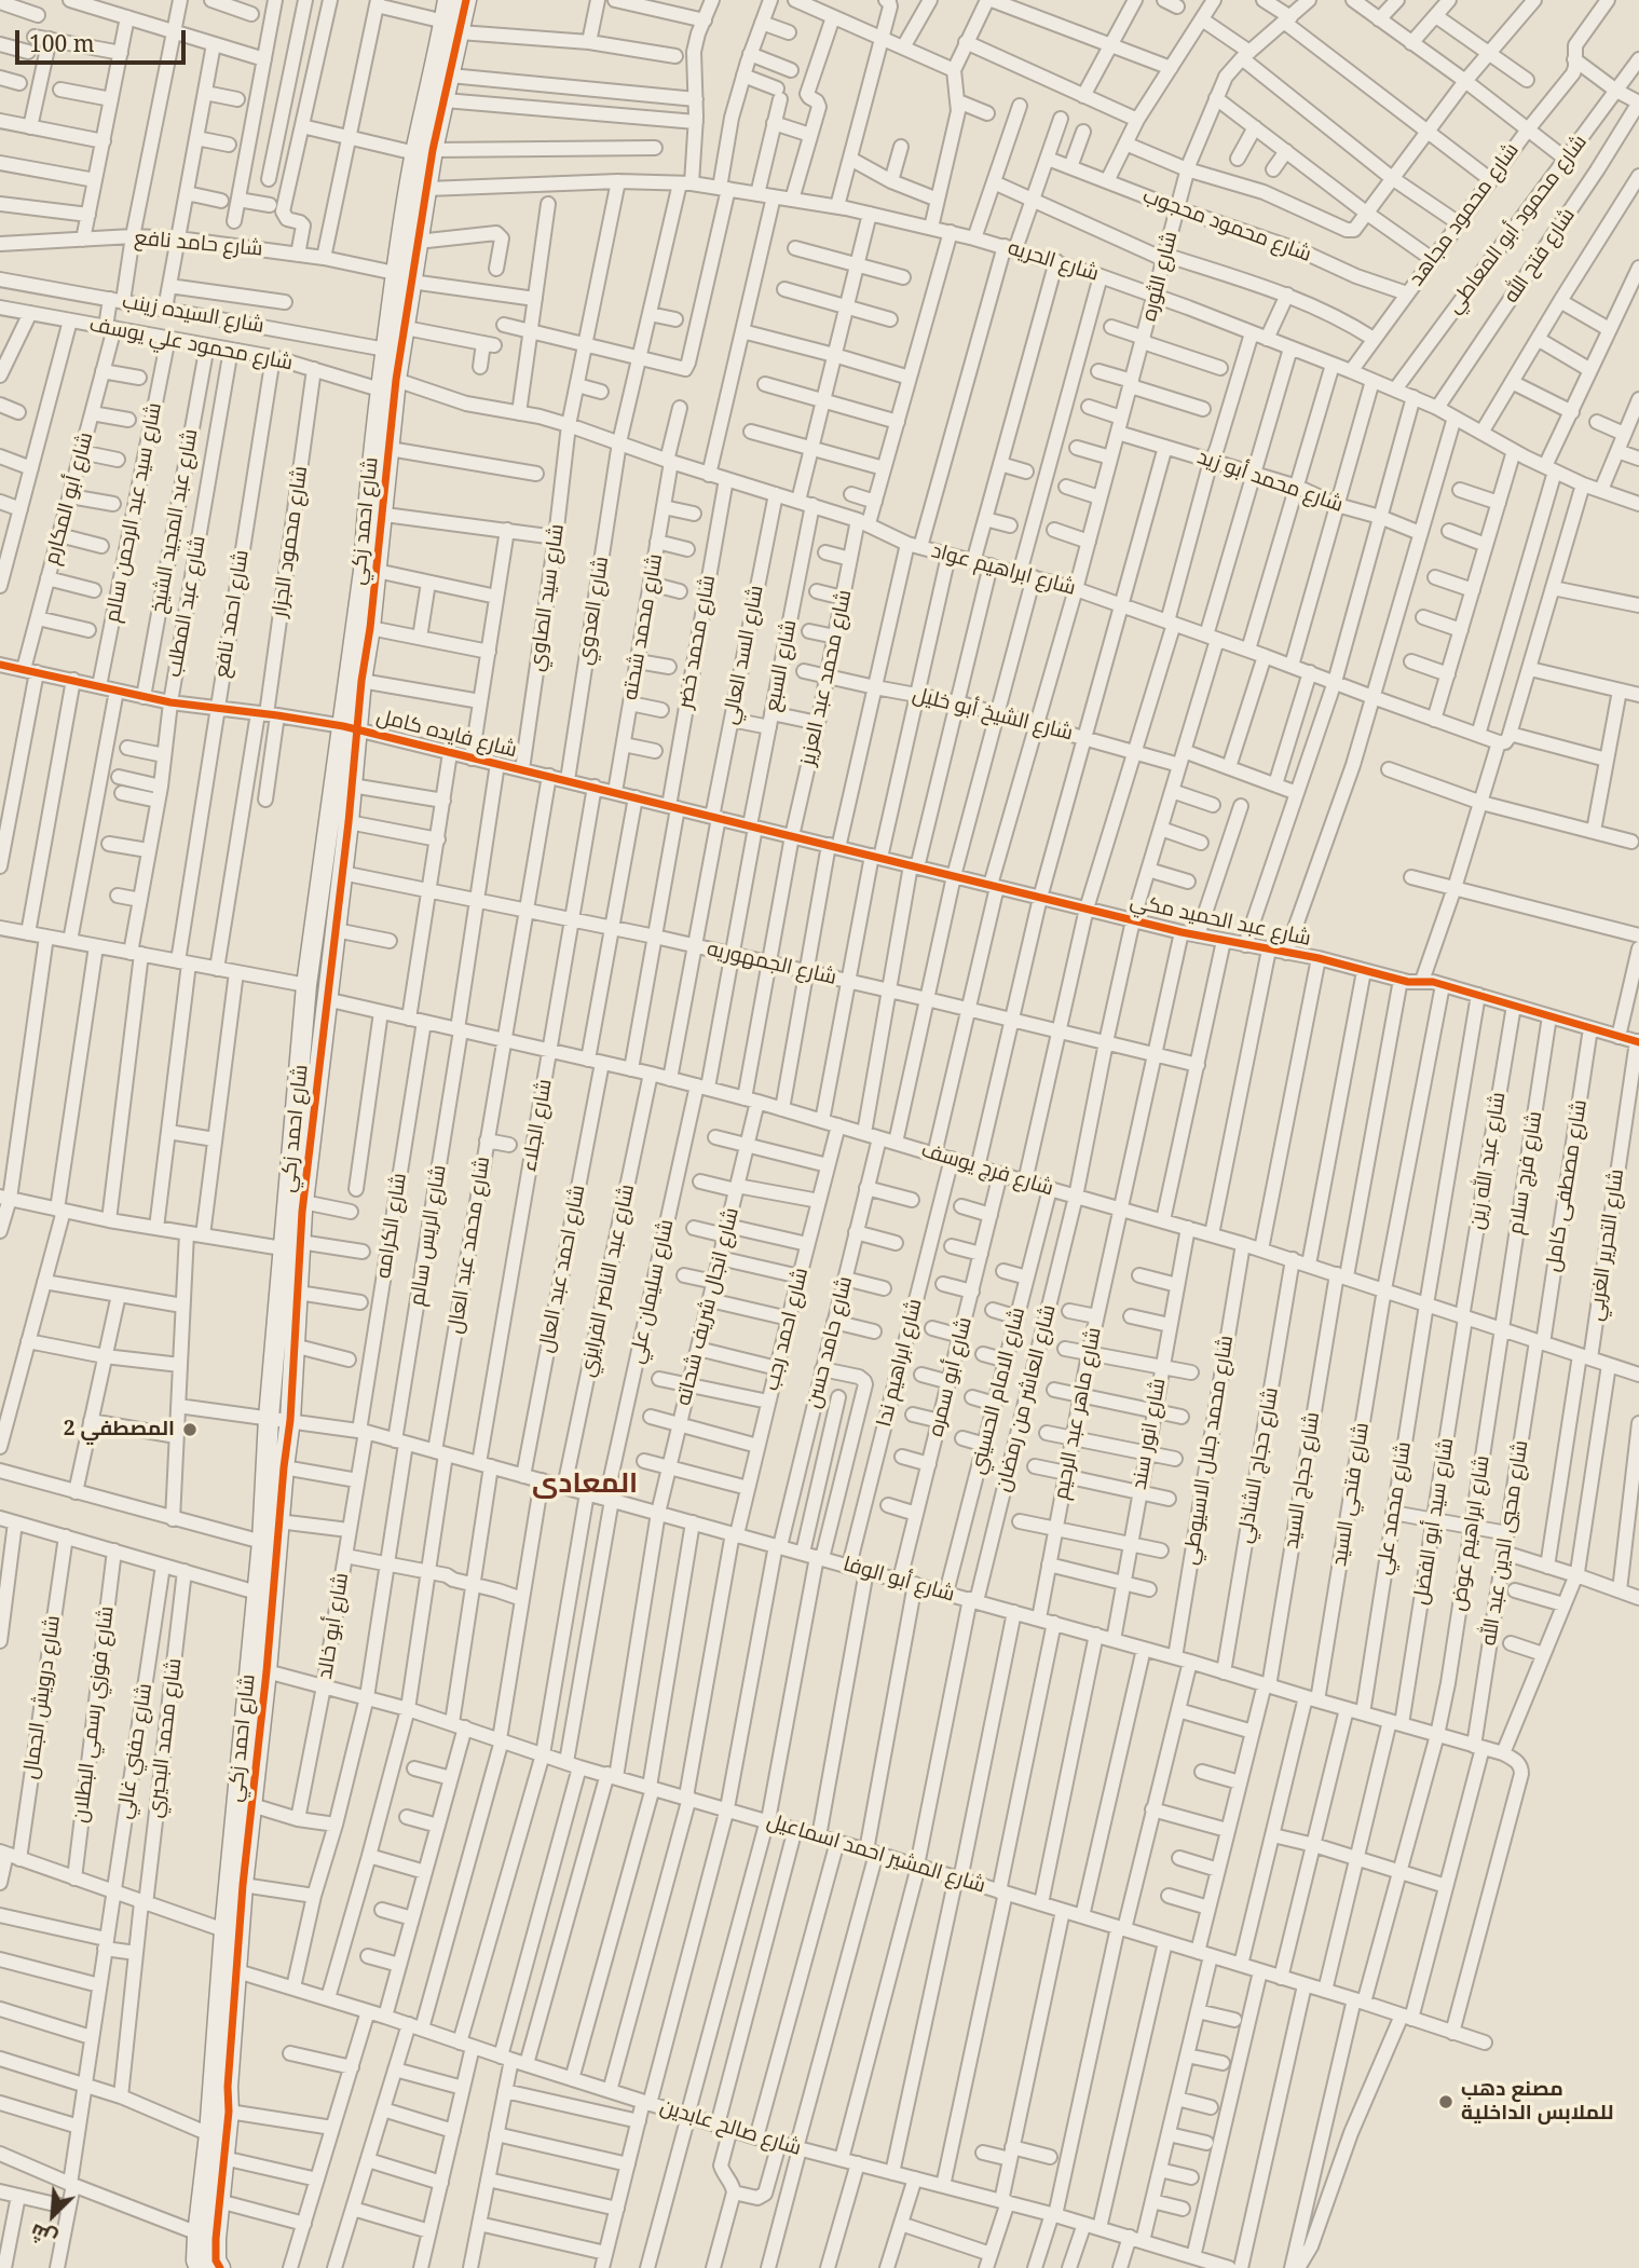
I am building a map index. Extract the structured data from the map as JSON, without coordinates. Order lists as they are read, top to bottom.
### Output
{
  "streets": {
    "street": [
      "شارع محمود مجاهد",
      "شارع محمود أبو المعاطي",
      "شارع محمود محجوب",
      "شارع حامد نافع",
      "شارع فتح الله",
      "شارع الحريه",
      "شارع الثوره",
      "شارع السيده زينب",
      "شارع محمود علي يوسف",
      "شارع محمد أبو زيد",
      "شارع أبو المكارم",
      "شارع سيد عبد الرحمن سالم",
      "شارع عبد المجيد الشيخ",
      "شارع احمد زكي",
      "شارع محمود الجزار",
      "شارع ابراهيم عواد",
      "شارع سيد الصاوي",
      "شارع عبد المطلب",
      "شارع العدوي",
      "شارع احمد نافع",
      "شارع محمد شحته",
      "شارع محمد خضر",
      "شارع السد العالي",
      "شارع السبع",
      "شارع محمد عبد العزيز",
      "شارع الشيخ أبو خليل",
      "شارع فايده كامل",
      "شارع عبد الحميد مكي",
      "شارع الجمهوريه",
      "شارع الجلاء",
      "شارع عبد الله زين",
      "شارع فرج يوسف",
      "شارع فرج سلام",
      "شارع مصطفى كامل",
      "شارع الكرامه",
      "شارع الريس سالم",
      "شارع محمد عبد العال",
      "شارع التحرير الغربي",
      "شارع احمد عبد العال",
      "شارع عبد الناصر الفرايزي",
      "شارع سليمان علي",
      "شارع انجال شريف شحاته",
      "شارع احمد رجب",
      "شارع حامد حسن",
      "شارع ابراهيم ندا",
      "شارع أبو سمره",
      "شارع الامام الحسيني",
      "شارع العاشر من رمضان",
      "شارع ماهر عبد الرحيم",
      "شارع انور سند",
      "شارع محمد جلال الاسيوطي",
      "شارع حجاج الشاذلي",
      "شارع حجاج السيد",
      "شارع فتحي السيد",
      "شارع محمد علي",
      "شارع سيد أبو الفضل",
      "شارع ابراهيم عوض",
      "شارع محيي الدين عبد الله",
      "شارع أبو الوفا",
      "شارع أبو خالد",
      "شارع درويش الجمال",
      "شارع فوزي رسمي البطلان",
      "شارع محمد البحيري",
      "شارع حفني غالي",
      "شارع المشير احمد اسماعيل",
      "شارع صالح عابدين"
    ]
  },
  "crossings": [
    ["شارع محمود مجاهد", "شارع محمود محجوب"],
    ["شارع محمود مجاهد", "شارع الحريه"],
    ["شارع محمود أبو المعاطي", "شارع الحريه"],
    ["شارع محمود محجوب", "شارع الثوره"],
    ["شارع حامد نافع", "شارع أبو المكارم"],
    ["شارع حامد نافع", "شارع احمد زكي"],
    ["شارع فتح الله", "شارع الحريه"],
    ["شارع الحريه", "شارع الثوره"],
    ["شارع الحريه", "شارع احمد زكي"],
    ["شارع الحريه", "شارع سيد الصاوي"],
    ["شارع الحريه", "شارع العدوي"],
    ["شارع الحريه", "شارع السبع"],
    ["شارع الحريه", "شارع محمد عبد العزيز"],
    ["شارع الحريه", "شارع العاشر من رمضان"],
    ["شارع الثوره", "شارع محمد أبو زيد"],
    ["شارع الثوره", "شارع ابراهيم عواد"],
    ["شارع الثوره", "شارع الشيخ أبو خليل"],
    ["شارع الثوره", "شارع عبد الحميد مكي"],
    ["شارع الثوره", "شارع الجمهوريه"],
    ["شارع الثوره", "شارع فرج يوسف"],
    ["شارع السيده زينب", "شارع أبو المكارم"],
    ["شارع السيده زينب", "شارع احمد زكي"],
    ["شارع محمود علي يوسف", "شارع أبو المكارم"],
    ["شارع محمود علي يوسف", "شارع سيد عبد الرحمن سالم"],
    ["شارع محمود علي يوسف", "شارع عبد المجيد الشيخ"],
    ["شارع محمود علي يوسف", "شارع احمد زكي"],
    ["شارع محمود علي يوسف", "شارع محمود الجزار"],
    ["شارع محمود علي يوسف", "شارع ابراهيم عواد"],
    ["شارع محمود علي يوسف", "شارع عبد المطلب"],
    ["شارع محمود علي يوسف", "شارع احمد نافع"],
    ["شارع محمد أبو زيد", "شارع العاشر من رمضان"],
    ["شارع أبو المكارم", "شارع فايده كامل"],
    ["شارع سيد عبد الرحمن سالم", "شارع فايده كامل"],
    ["شارع عبد المجيد الشيخ", "شارع فايده كامل"],
    ["شارع احمد زكي", "شارع ابراهيم عواد"],
    ["شارع احمد زكي", "شارع فايده كامل"],
    ["شارع احمد زكي", "شارع الجمهوريه"],
    ["شارع احمد زكي", "شارع فرج يوسف"],
    ["شارع احمد زكي", "شارع أبو الوفا"],
    ["شارع احمد زكي", "شارع المشير احمد اسماعيل"],
    ["شارع احمد زكي", "شارع صالح عابدين"],
    ["شارع محمود الجزار", "شارع فايده كامل"],
    ["شارع ابراهيم عواد", "شارع سيد الصاوي"],
    ["شارع ابراهيم عواد", "شارع العدوي"],
    ["شارع ابراهيم عواد", "شارع محمد شحته"],
    ["شارع ابراهيم عواد", "شارع محمد خضر"],
    ["شارع ابراهيم عواد", "شارع السد العالي"],
    ["شارع ابراهيم عواد", "شارع السبع"],
    ["شارع ابراهيم عواد", "شارع محمد عبد العزيز"],
    ["شارع ابراهيم عواد", "شارع العاشر من رمضان"],
    ["شارع سيد الصاوي", "شارع فايده كامل"],
    ["شارع عبد المطلب", "شارع فايده كامل"],
    ["شارع العدوي", "شارع فايده كامل"],
    ["شارع احمد نافع", "شارع فايده كامل"],
    ["شارع محمد شحته", "شارع فايده كامل"],
    ["شارع محمد خضر", "شارع فايده كامل"],
    ["شارع محمد خضر", "شارع الجمهوريه"],
    ["شارع محمد خضر", "شارع فرج يوسف"],
    ["شارع السد العالي", "شارع فايده كامل"],
    ["شارع السد العالي", "شارع الجمهوريه"],
    ["شارع السد العالي", "شارع فرج يوسف"],
    ["شارع السبع", "شارع فايده كامل"],
    ["شارع السبع", "شارع الجمهوريه"],
    ["شارع السبع", "شارع سليمان علي"],
    ["شارع محمد عبد العزيز", "شارع الشيخ أبو خليل"],
    ["شارع محمد عبد العزيز", "شارع فايده كامل"],
    ["شارع محمد عبد العزيز", "شارع عبد الحميد مكي"],
    ["شارع محمد عبد العزيز", "شارع الجمهوريه"],
    ["شارع محمد عبد العزيز", "شارع انجال شريف شحاته"],
    ["شارع الشيخ أبو خليل", "شارع العاشر من رمضان"],
    ["شارع فايده كامل", "شارع عبد الحميد مكي"],
    ["شارع فايده كامل", "شارع الجلاء"],
    ["شارع فايده كامل", "شارع الريس سالم"],
    ["شارع فايده كامل", "شارع محمد عبد العال"],
    ["شارع فايده كامل", "شارع احمد عبد العال"],
    ["شارع عبد الحميد مكي", "شارع عبد الله زين"],
    ["شارع عبد الحميد مكي", "شارع فرج سلام"],
    ["شارع عبد الحميد مكي", "شارع مصطفى كامل"],
    ["شارع عبد الحميد مكي", "شارع التحرير الغربي"],
    ["شارع عبد الحميد مكي", "شارع العاشر من رمضان"],
    ["شارع عبد الحميد مكي", "شارع ماهر عبد الرحيم"],
    ["شارع عبد الحميد مكي", "شارع حجاج السيد"],
    ["شارع عبد الحميد مكي", "شارع فتحي السيد"],
    ["شارع عبد الحميد مكي", "شارع محمد علي"],
    ["شارع الجمهوريه", "شارع الجلاء"],
    ["شارع الجمهوريه", "شارع الريس سالم"],
    ["شارع الجمهوريه", "شارع محمد عبد العال"],
    ["شارع الجمهوريه", "شارع احمد عبد العال"],
    ["شارع الجمهوريه", "شارع سليمان علي"],
    ["شارع الجمهوريه", "شارع انجال شريف شحاته"],
    ["شارع الجمهوريه", "شارع العاشر من رمضان"],
    ["شارع الجمهوريه", "شارع ماهر عبد الرحيم"],
    ["شارع الجلاء", "شارع فرج يوسف"],
    ["شارع الجلاء", "شارع أبو الوفا"],
    ["شارع الجلاء", "شارع المشير احمد اسماعيل"],
    ["شارع الجلاء", "شارع صالح عابدين"],
    ["شارع عبد الله زين", "شارع فرج يوسف"],
    ["شارع عبد الله زين", "شارع سيد أبو الفضل"],
    ["شارع فرج يوسف", "شارع فرج سلام"],
    ["شارع فرج يوسف", "شارع مصطفى كامل"],
    ["شارع فرج يوسف", "شارع الكرامه"],
    ["شارع فرج يوسف", "شارع الريس سالم"],
    ["شارع فرج يوسف", "شارع محمد عبد العال"],
    ["شارع فرج يوسف", "شارع التحرير الغربي"],
    ["شارع فرج يوسف", "شارع احمد عبد العال"],
    ["شارع فرج يوسف", "شارع عبد الناصر الفرايزي"],
    ["شارع فرج يوسف", "شارع سليمان علي"],
    ["شارع فرج يوسف", "شارع انجال شريف شحاته"],
    ["شارع فرج يوسف", "شارع احمد رجب"],
    ["شارع فرج يوسف", "شارع حامد حسن"],
    ["شارع فرج يوسف", "شارع ابراهيم ندا"],
    ["شارع فرج يوسف", "شارع أبو سمره"],
    ["شارع فرج يوسف", "شارع الامام الحسيني"],
    ["شارع فرج يوسف", "شارع العاشر من رمضان"],
    ["شارع فرج يوسف", "شارع ماهر عبد الرحيم"],
    ["شارع فرج يوسف", "شارع انور سند"],
    ["شارع فرج يوسف", "شارع محمد جلال الاسيوطي"],
    ["شارع فرج يوسف", "شارع حجاج الشاذلي"],
    ["شارع فرج يوسف", "شارع حجاج السيد"],
    ["شارع فرج يوسف", "شارع فتحي السيد"],
    ["شارع فرج يوسف", "شارع محمد علي"],
    ["شارع فرج يوسف", "شارع سيد أبو الفضل"],
    ["شارع فرج يوسف", "شارع ابراهيم عوض"],
    ["شارع فرج يوسف", "شارع محيي الدين عبد الله"],
    ["شارع فرج سلام", "شارع ابراهيم عوض"],
    ["شارع مصطفى كامل", "شارع محيي الدين عبد الله"],
    ["شارع الكرامه", "شارع أبو الوفا"],
    ["شارع الكرامه", "شارع أبو خالد"],
    ["شارع الريس سالم", "شارع أبو الوفا"],
    ["شارع الريس سالم", "شارع المشير احمد اسماعيل"],
    ["شارع الريس سالم", "شارع صالح عابدين"],
    ["شارع محمد عبد العال", "شارع أبو الوفا"],
    ["شارع محمد عبد العال", "شارع المشير احمد اسماعيل"],
    ["شارع محمد عبد العال", "شارع صالح عابدين"],
    ["شارع احمد عبد العال", "شارع أبو الوفا"],
    ["شارع عبد الناصر الفرايزي", "شارع أبو الوفا"],
    ["شارع سليمان علي", "شارع أبو الوفا"],
    ["شارع سليمان علي", "شارع المشير احمد اسماعيل"],
    ["شارع سليمان علي", "شارع صالح عابدين"],
    ["شارع انجال شريف شحاته", "شارع أبو الوفا"],
    ["شارع انجال شريف شحاته", "شارع المشير احمد اسماعيل"],
    ["شارع انجال شريف شحاته", "شارع صالح عابدين"],
    ["شارع احمد رجب", "شارع أبو الوفا"],
    ["شارع احمد رجب", "شارع المشير احمد اسماعيل"],
    ["شارع احمد رجب", "شارع صالح عابدين"],
    ["شارع حامد حسن", "شارع أبو الوفا"],
    ["شارع حامد حسن", "شارع المشير احمد اسماعيل"],
    ["شارع حامد حسن", "شارع صالح عابدين"],
    ["شارع ابراهيم ندا", "شارع أبو الوفا"],
    ["شارع أبو سمره", "شارع أبو الوفا"],
    ["شارع الامام الحسيني", "شارع أبو الوفا"],
    ["شارع العاشر من رمضان", "شارع أبو الوفا"],
    ["شارع العاشر من رمضان", "شارع المشير احمد اسماعيل"],
    ["شارع العاشر من رمضان", "شارع صالح عابدين"],
    ["شارع ماهر عبد الرحيم", "شارع أبو الوفا"],
    ["شارع انور سند", "شارع أبو الوفا"],
    ["شارع محمد جلال الاسيوطي", "شارع أبو الوفا"],
    ["شارع حجاج الشاذلي", "شارع أبو الوفا"],
    ["شارع حجاج السيد", "شارع أبو الوفا"],
    ["شارع حجاج السيد", "شارع المشير احمد اسماعيل"],
    ["شارع حجاج السيد", "شارع صالح عابدين"],
    ["شارع فتحي السيد", "شارع أبو الوفا"],
    ["شارع فتحي السيد", "شارع المشير احمد اسماعيل"],
    ["شارع محمد علي", "شارع أبو الوفا"],
    ["شارع سيد أبو الفضل", "شارع أبو الوفا"],
    ["شارع سيد أبو الفضل", "شارع المشير احمد اسماعيل"],
    ["شارع ابراهيم عوض", "شارع أبو الوفا"],
    ["شارع ابراهيم عوض", "شارع المشير احمد اسماعيل"],
    ["شارع محيي الدين عبد الله", "شارع أبو الوفا"],
    ["شارع محيي الدين عبد الله", "شارع المشير احمد اسماعيل"],
    ["شارع أبو الوفا", "شارع أبو خالد"],
    ["شارع أبو خالد", "شارع المشير احمد اسماعيل"]
  ],
  "districts": ["المعادى"],
  "places": ["المصطفي 2", "مصنع دهب للملابس الداخلية"],
  "scale_bar": "100 m",
  "north": "bottom left"
}
